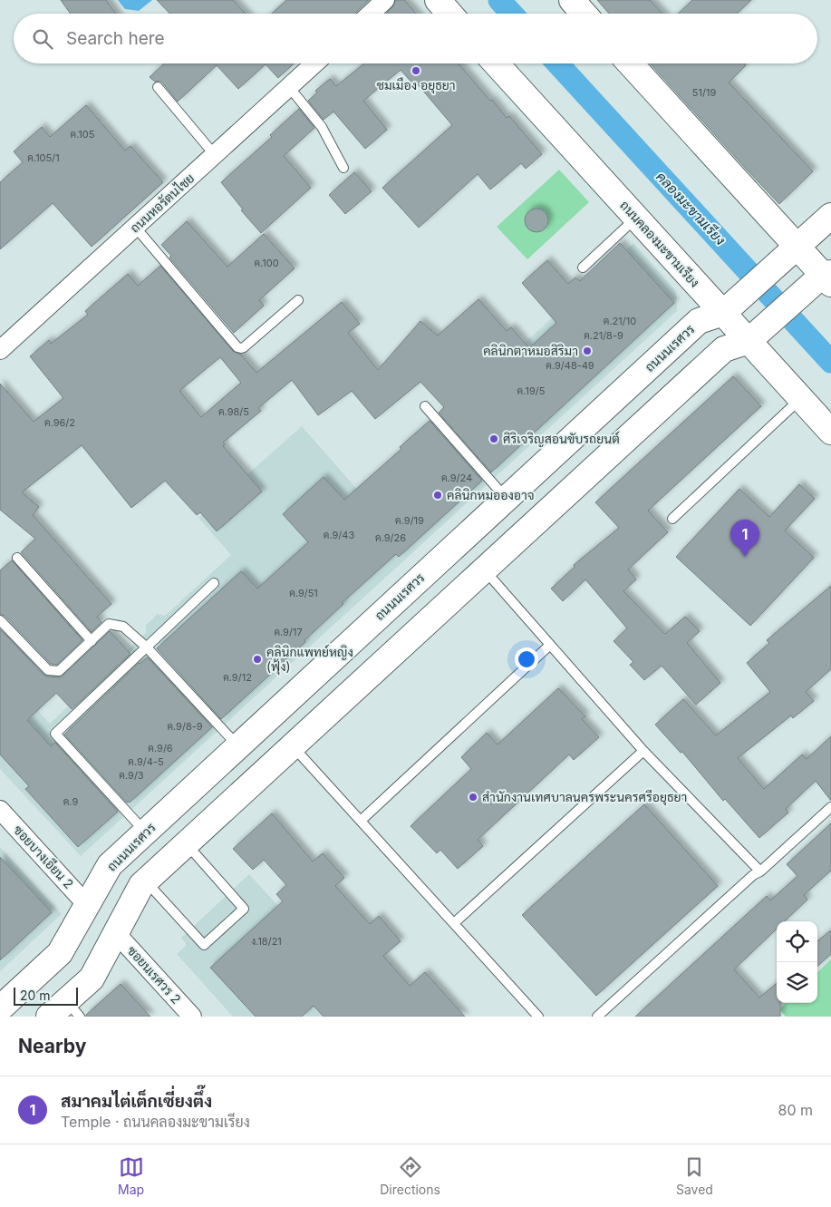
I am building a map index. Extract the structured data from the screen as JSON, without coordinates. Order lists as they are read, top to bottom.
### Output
{
  "streets": {
    "street": [
      "ถนนหอรัตนไชย",
      "ถนนคลองมะขามเรียง",
      "ถนนนเรศวร",
      "ซอยบางเอียน 2",
      "ซอยนเรศวร 2"
    ]
  },
  "crossings": [
    ["ถนนคลองมะขามเรียง", "ถนนนเรศวร"],
    ["ถนนนเรศวร", "ซอยบางเอียน 2"]
  ],
  "water": ["คลองมะขามเรียง"],
  "places": [
    "ชมเมือง อยุธยา",
    "คลินิกตาหมอสิริมา",
    "ศิริเจริญสอนขับรถยนต์",
    "คลินิกหมอองอาจ",
    "คลินิกแพทย์หญิง (ฟุ้ง)",
    "สำนักงานเทศบาลนครพระนครศรีอยุธยา"
  ],
  "house_numbers": [
    "51/19",
    "ค.105",
    "ค.105/1",
    "ค.100",
    "ค.21/10",
    "ค.21/8-9",
    "ค.9/48-49",
    "ค.19/5",
    "ค.98/5",
    "ค.96/2",
    "ค.9/24",
    "ค.9/19",
    "ค.9/43",
    "ค.9/26",
    "ค.9/51",
    "ค.9/17",
    "ค.9/12",
    "ค.9/8-9",
    "ค.9/6",
    "ค.9/4-5",
    "ค.9/3",
    "ค.9",
    "ง.18/21"
  ],
  "scale_bar": "20 m",
  "page": {
    "search": "Search here",
    "pins": "1",
    "scale": "20 m",
    "heading": "Nearby",
    "list": [
      {
        "mark": "1",
        "name": "สมาคมไต่เต็กเซี่ยงตึ๊ง",
        "note": "Temple · ถนนคลองมะขามเรียง",
        "value": "80 m"
      }
    ],
    "nav": ["Map", "Directions", "Saved"]
  }
}
